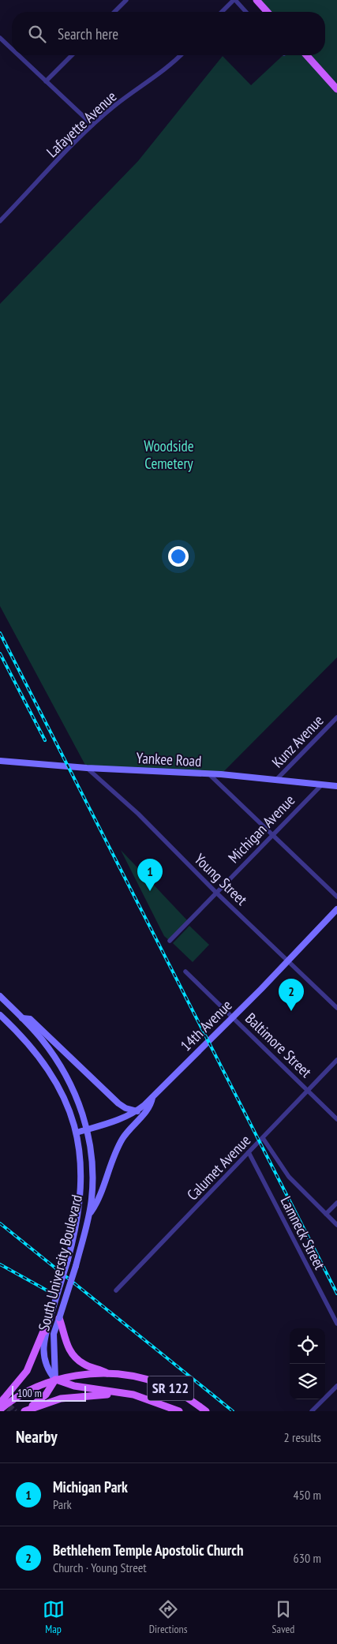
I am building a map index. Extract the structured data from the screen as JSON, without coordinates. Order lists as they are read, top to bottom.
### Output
{
  "streets": {
    "main road": [
      "Yankee Road",
      "14th Avenue",
      "South University Boulevard",
      "SR 122"
    ],
    "street": [
      "Lafayette Avenue",
      "Kunz Avenue",
      "Michigan Avenue",
      "Young Street",
      "Baltimore Street",
      "Calumet Avenue",
      "Lamneck Street"
    ]
  },
  "crossings": [
    ["Kunz Avenue", "Yankee Road"],
    ["Yankee Road", "Michigan Avenue"],
    ["Yankee Road", "Young Street"],
    ["Michigan Avenue", "Young Street"],
    ["Young Street", "14th Avenue"],
    ["14th Avenue", "Baltimore Street"],
    ["14th Avenue", "South University Boulevard"],
    ["Baltimore Street", "Calumet Avenue"],
    ["Calumet Avenue", "Lamneck Street"],
    ["South University Boulevard", "SR 122"]
  ],
  "parks": ["Woodside Cemetery"],
  "scale_bar": "100 m",
  "page": {
    "search": "Search here",
    "pins": ["1", "2"],
    "scale": "100 m",
    "heading": ["Nearby", "2 results"],
    "list": [
      {
        "mark": "1",
        "name": "Michigan Park",
        "note": "Park",
        "value": "450 m"
      },
      {
        "mark": "2",
        "name": "Bethlehem Temple Apostolic Church",
        "note": "Church · Young Street",
        "value": "630 m"
      }
    ],
    "nav": ["Map", "Directions", "Saved"]
  }
}
